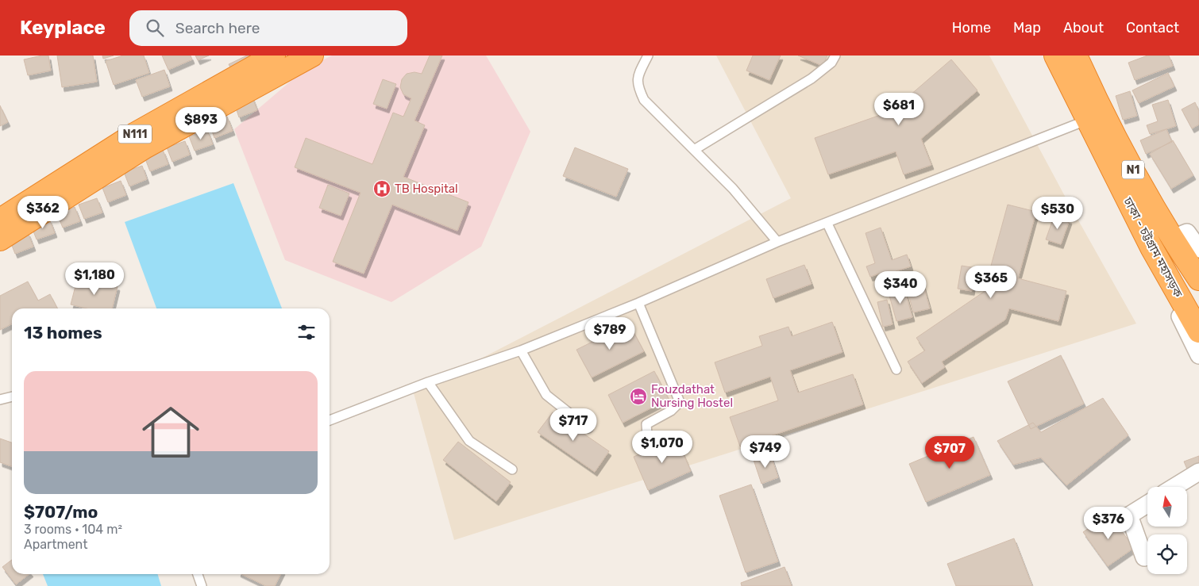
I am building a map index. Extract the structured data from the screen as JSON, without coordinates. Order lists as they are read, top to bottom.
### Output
{
  "streets": {
    "highway": ["N111", "N1", "ঢাকা - চট্টগ্রাম মহাসড়ক"]
  },
  "places": {
    "hospital": ["TB Hospital"],
    "hotel": ["Fouzdathat Nursing Hostel"]
  },
  "north": "top",
  "page": {
    "header": "Keyplace",
    "search": "Search here",
    "nav": [
      "Home",
      "Map",
      "About",
      "Contact"
    ],
    "price": [
      "$681",
      "$893",
      "$362",
      "$530",
      "$1,180",
      "$365",
      "$340",
      "$789",
      "$717",
      "$1,070",
      "$749",
      "$707",
      "$376"
    ],
    "heading": "13 homes",
    "list": [
      {
        "name": "$707/mo",
        "note": "3 rooms · 104 m² · Apartment"
      }
    ]
  }
}
